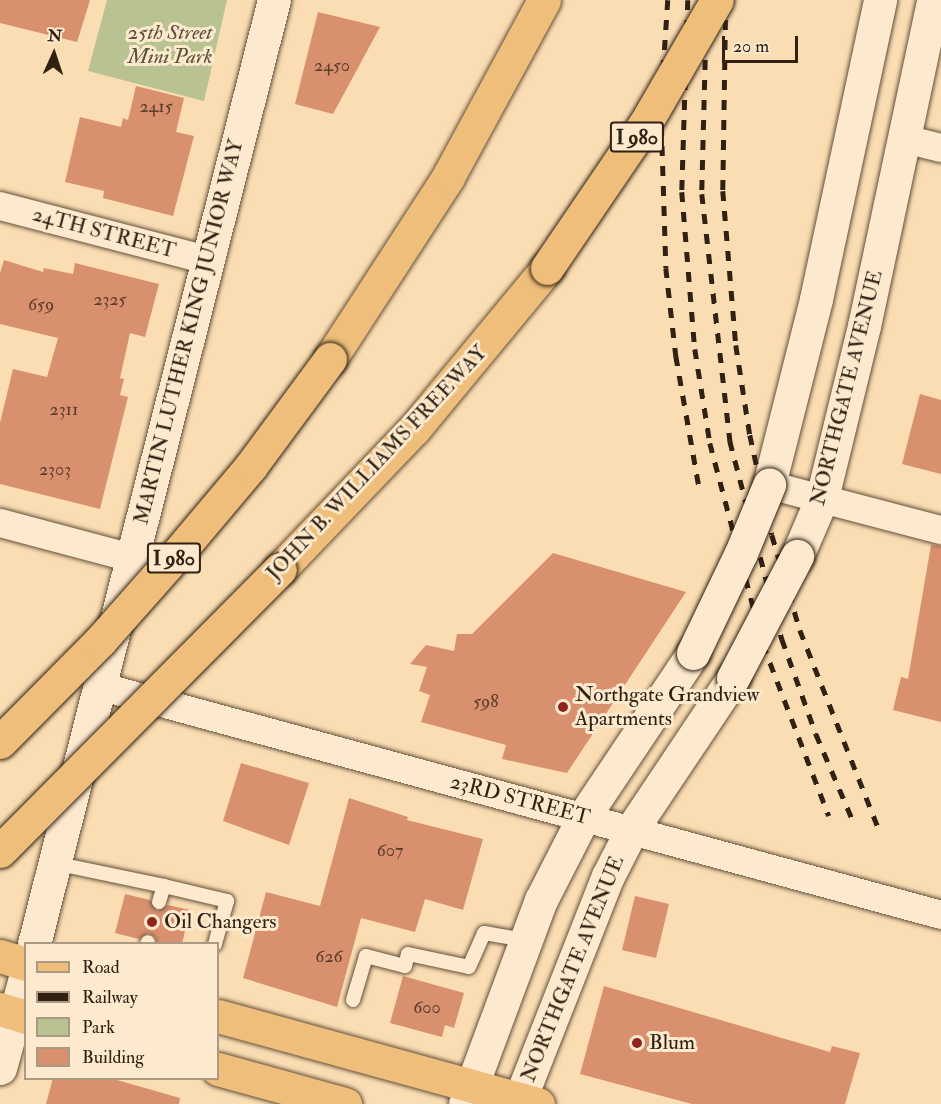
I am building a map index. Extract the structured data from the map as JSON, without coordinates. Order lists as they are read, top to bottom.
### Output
{
  "streets": {
    "main road": [
      "I 980",
      "MARTIN LUTHER KING JUNIOR WAY",
      "NORTHGATE AVENUE",
      "JOHN B. WILLIAMS FREEWAY"
    ],
    "street": ["24TH STREET", "23RD STREET"]
  },
  "crossings": [
    ["24TH STREET", "MARTIN LUTHER KING JUNIOR WAY"],
    ["MARTIN LUTHER KING JUNIOR WAY", "23RD STREET"],
    ["NORTHGATE AVENUE", "23RD STREET"]
  ],
  "parks": ["25th Street Mini Park"],
  "places": ["Northgate Grandview Apartments", "Oil Changers", "Blum"],
  "house_numbers": [
    "2450",
    "2415",
    "2325",
    "659",
    "2311",
    "2303",
    "598",
    "607",
    "626",
    "600"
  ],
  "legend": [
    "Road",
    "Railway",
    "Park",
    "Building"
  ],
  "scale_bar": "20 m",
  "north": "top"
}
